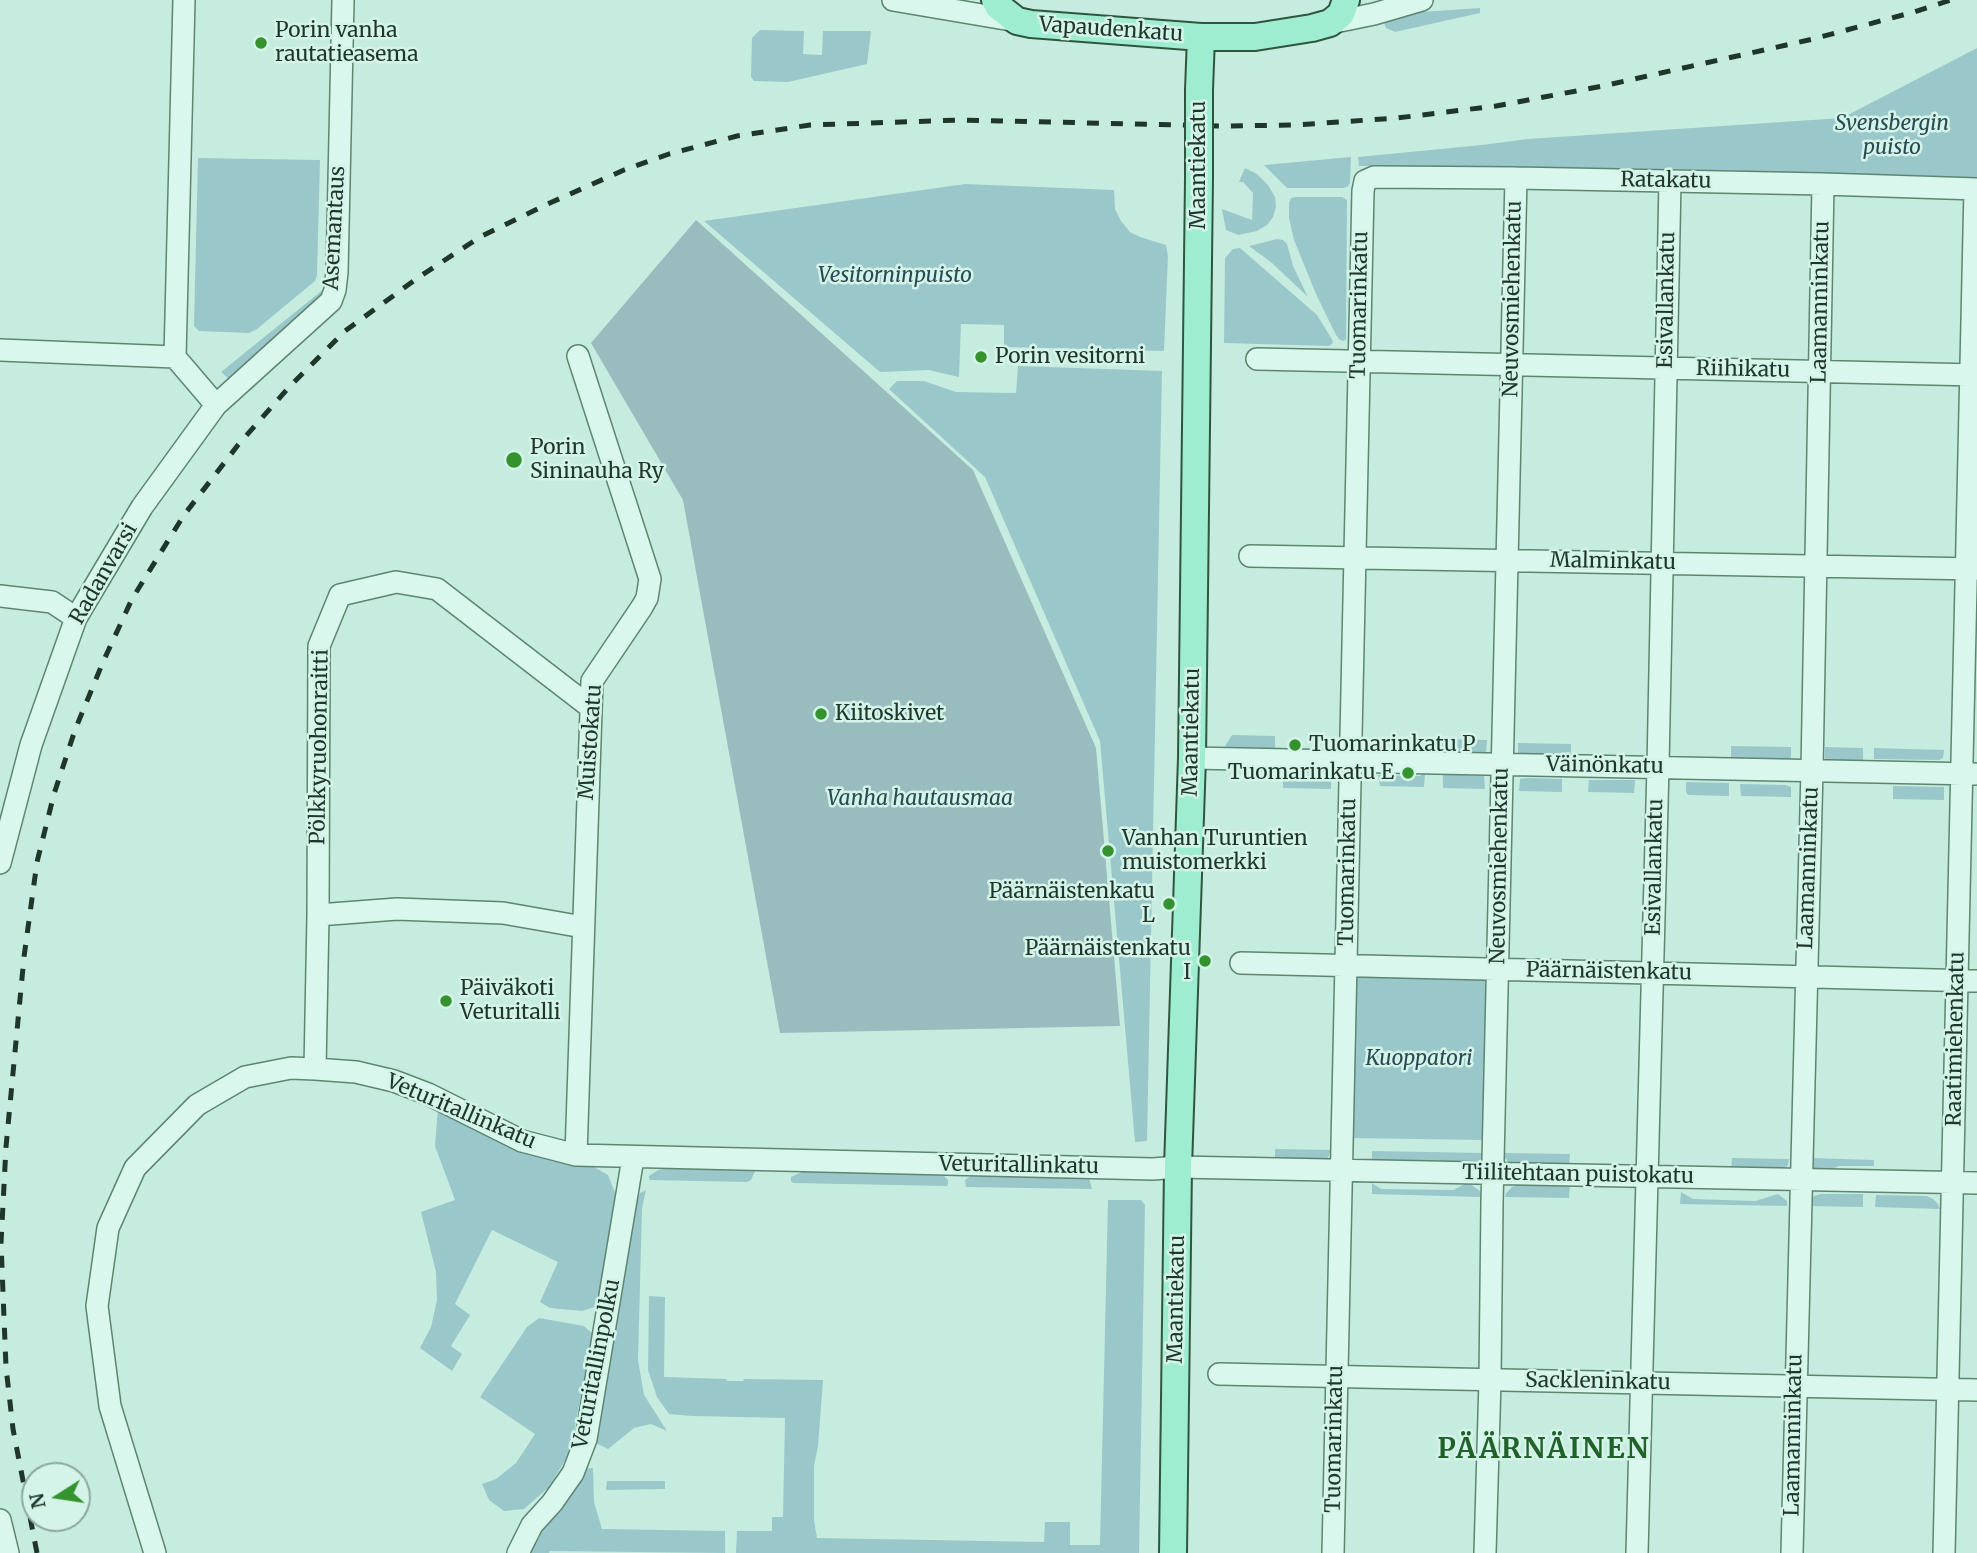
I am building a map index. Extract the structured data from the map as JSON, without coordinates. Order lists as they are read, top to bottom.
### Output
{
  "streets": {
    "main road": ["Vapaudenkatu", "Maantiekatu"],
    "street": [
      "Ratakatu",
      "Asemantaus",
      "Neuvosmiehenkatu",
      "Esivallankatu",
      "Laamanninkatu",
      "Tuomarinkatu",
      "Riihikatu",
      "Malminkatu",
      "Radanvarsi",
      "Muistokatu",
      "Pölkkyruohonraitti",
      "Väinönkatu",
      "Päärnäistenkatu",
      "Raatimiehenkatu",
      "Veturitallinkatu",
      "Tiilitehtaan puistokatu",
      "Veturitallinpolku",
      "Sackleninkatu"
    ]
  },
  "crossings": [
    ["Vapaudenkatu", "Maantiekatu"],
    ["Maantiekatu", "Väinönkatu"],
    ["Maantiekatu", "Veturitallinkatu"],
    ["Maantiekatu", "Tiilitehtaan puistokatu"],
    ["Ratakatu", "Neuvosmiehenkatu"],
    ["Ratakatu", "Esivallankatu"],
    ["Ratakatu", "Laamanninkatu"],
    ["Ratakatu", "Tuomarinkatu"],
    ["Ratakatu", "Raatimiehenkatu"],
    ["Asemantaus", "Radanvarsi"],
    ["Neuvosmiehenkatu", "Riihikatu"],
    ["Neuvosmiehenkatu", "Malminkatu"],
    ["Neuvosmiehenkatu", "Väinönkatu"],
    ["Neuvosmiehenkatu", "Päärnäistenkatu"],
    ["Neuvosmiehenkatu", "Tiilitehtaan puistokatu"],
    ["Neuvosmiehenkatu", "Sackleninkatu"],
    ["Esivallankatu", "Riihikatu"],
    ["Esivallankatu", "Malminkatu"],
    ["Esivallankatu", "Väinönkatu"],
    ["Esivallankatu", "Päärnäistenkatu"],
    ["Esivallankatu", "Tiilitehtaan puistokatu"],
    ["Esivallankatu", "Sackleninkatu"],
    ["Laamanninkatu", "Riihikatu"],
    ["Laamanninkatu", "Malminkatu"],
    ["Laamanninkatu", "Väinönkatu"],
    ["Laamanninkatu", "Päärnäistenkatu"],
    ["Laamanninkatu", "Tiilitehtaan puistokatu"],
    ["Laamanninkatu", "Sackleninkatu"],
    ["Tuomarinkatu", "Riihikatu"],
    ["Tuomarinkatu", "Malminkatu"],
    ["Tuomarinkatu", "Väinönkatu"],
    ["Tuomarinkatu", "Päärnäistenkatu"],
    ["Tuomarinkatu", "Tiilitehtaan puistokatu"],
    ["Tuomarinkatu", "Sackleninkatu"],
    ["Riihikatu", "Raatimiehenkatu"],
    ["Malminkatu", "Raatimiehenkatu"],
    ["Muistokatu", "Pölkkyruohonraitti"],
    ["Muistokatu", "Veturitallinkatu"],
    ["Pölkkyruohonraitti", "Veturitallinkatu"],
    ["Väinönkatu", "Raatimiehenkatu"],
    ["Päärnäistenkatu", "Raatimiehenkatu"],
    ["Raatimiehenkatu", "Tiilitehtaan puistokatu"],
    ["Raatimiehenkatu", "Sackleninkatu"],
    ["Veturitallinkatu", "Tiilitehtaan puistokatu"],
    ["Veturitallinkatu", "Veturitallinpolku"]
  ],
  "districts": ["PÄÄRNÄINEN"],
  "parks": [
    "Svensbergin puisto",
    "Vesitorninpuisto",
    "Vanha hautausmaa",
    "Kuoppatori"
  ],
  "places": [
    "Porin vanha rautatieasema",
    "Porin vesitorni",
    "Porin Sininauha Ry",
    "Kiitoskivet",
    "Tuomarinkatu P",
    "Tuomarinkatu E",
    "Vanhan Turuntien muistomerkki",
    "Päärnäistenkatu L",
    "Päärnäistenkatu I",
    "Päiväkoti Veturitalli"
  ],
  "north": "left"
}
